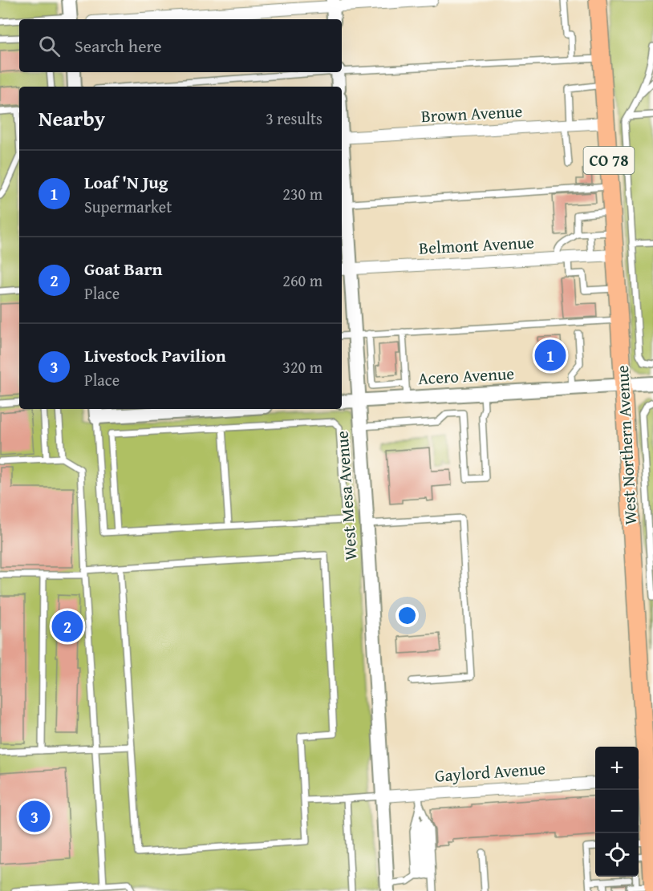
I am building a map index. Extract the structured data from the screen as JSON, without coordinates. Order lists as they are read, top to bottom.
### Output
{
  "streets": {
    "main road": ["CO 78", "West Northern Avenue"],
    "street": [
      "Brown Avenue",
      "Belmont Avenue",
      "Acero Avenue",
      "West Mesa Avenue",
      "Gaylord Avenue"
    ]
  },
  "crossings": [
    ["Brown Avenue", "West Northern Avenue"],
    ["Belmont Avenue", "West Northern Avenue"],
    ["Belmont Avenue", "West Mesa Avenue"],
    ["Acero Avenue", "West Northern Avenue"],
    ["Acero Avenue", "West Mesa Avenue"],
    ["West Mesa Avenue", "Gaylord Avenue"]
  ],
  "page": {
    "search": "Search here",
    "heading": ["Nearby", "3 results"],
    "list": [
      {
        "mark": "1",
        "name": "Loaf 'N Jug",
        "note": "Supermarket",
        "value": "230 m"
      },
      {
        "mark": "2",
        "name": "Goat Barn",
        "note": "Place",
        "value": "260 m"
      },
      {
        "mark": "3",
        "name": "Livestock Pavilion",
        "note": "Place",
        "value": "320 m"
      }
    ],
    "pins": ["1", "2", "3"],
    "map_buttons": ["+", "−"]
  }
}
